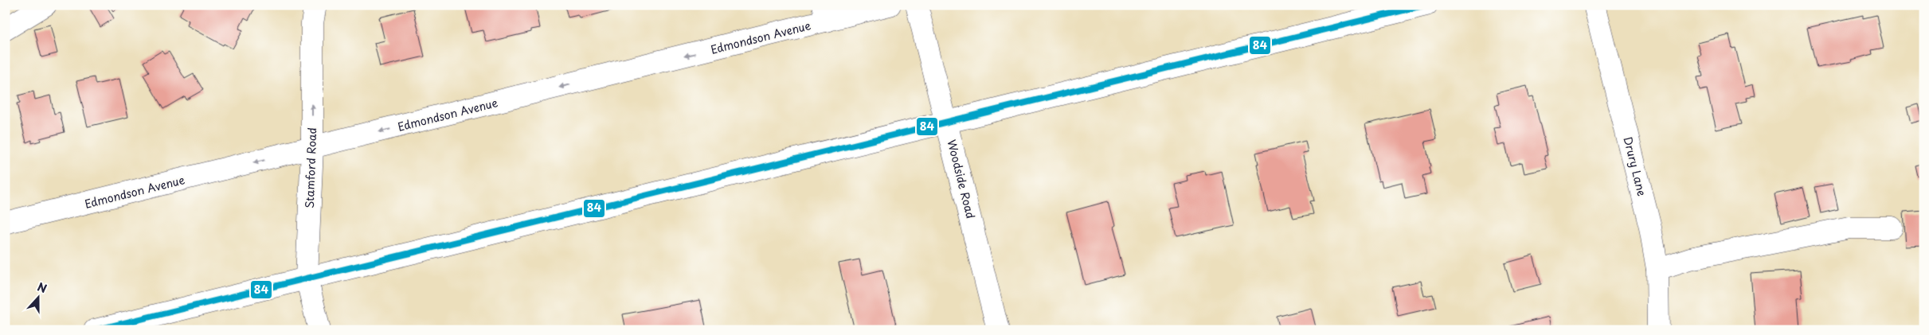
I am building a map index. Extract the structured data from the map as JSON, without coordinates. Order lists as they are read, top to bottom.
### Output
{
  "streets": {
    "main road": [
      "Edmondson Avenue",
      "Drury Lane",
      "Stamford Road",
      "Woodside Road"
    ]
  },
  "crossings": [
    ["Edmondson Avenue", "Stamford Road"]
  ],
  "one_way": ["Stamford Road"],
  "lines": ["transit line 84"],
  "north": "top"
}
